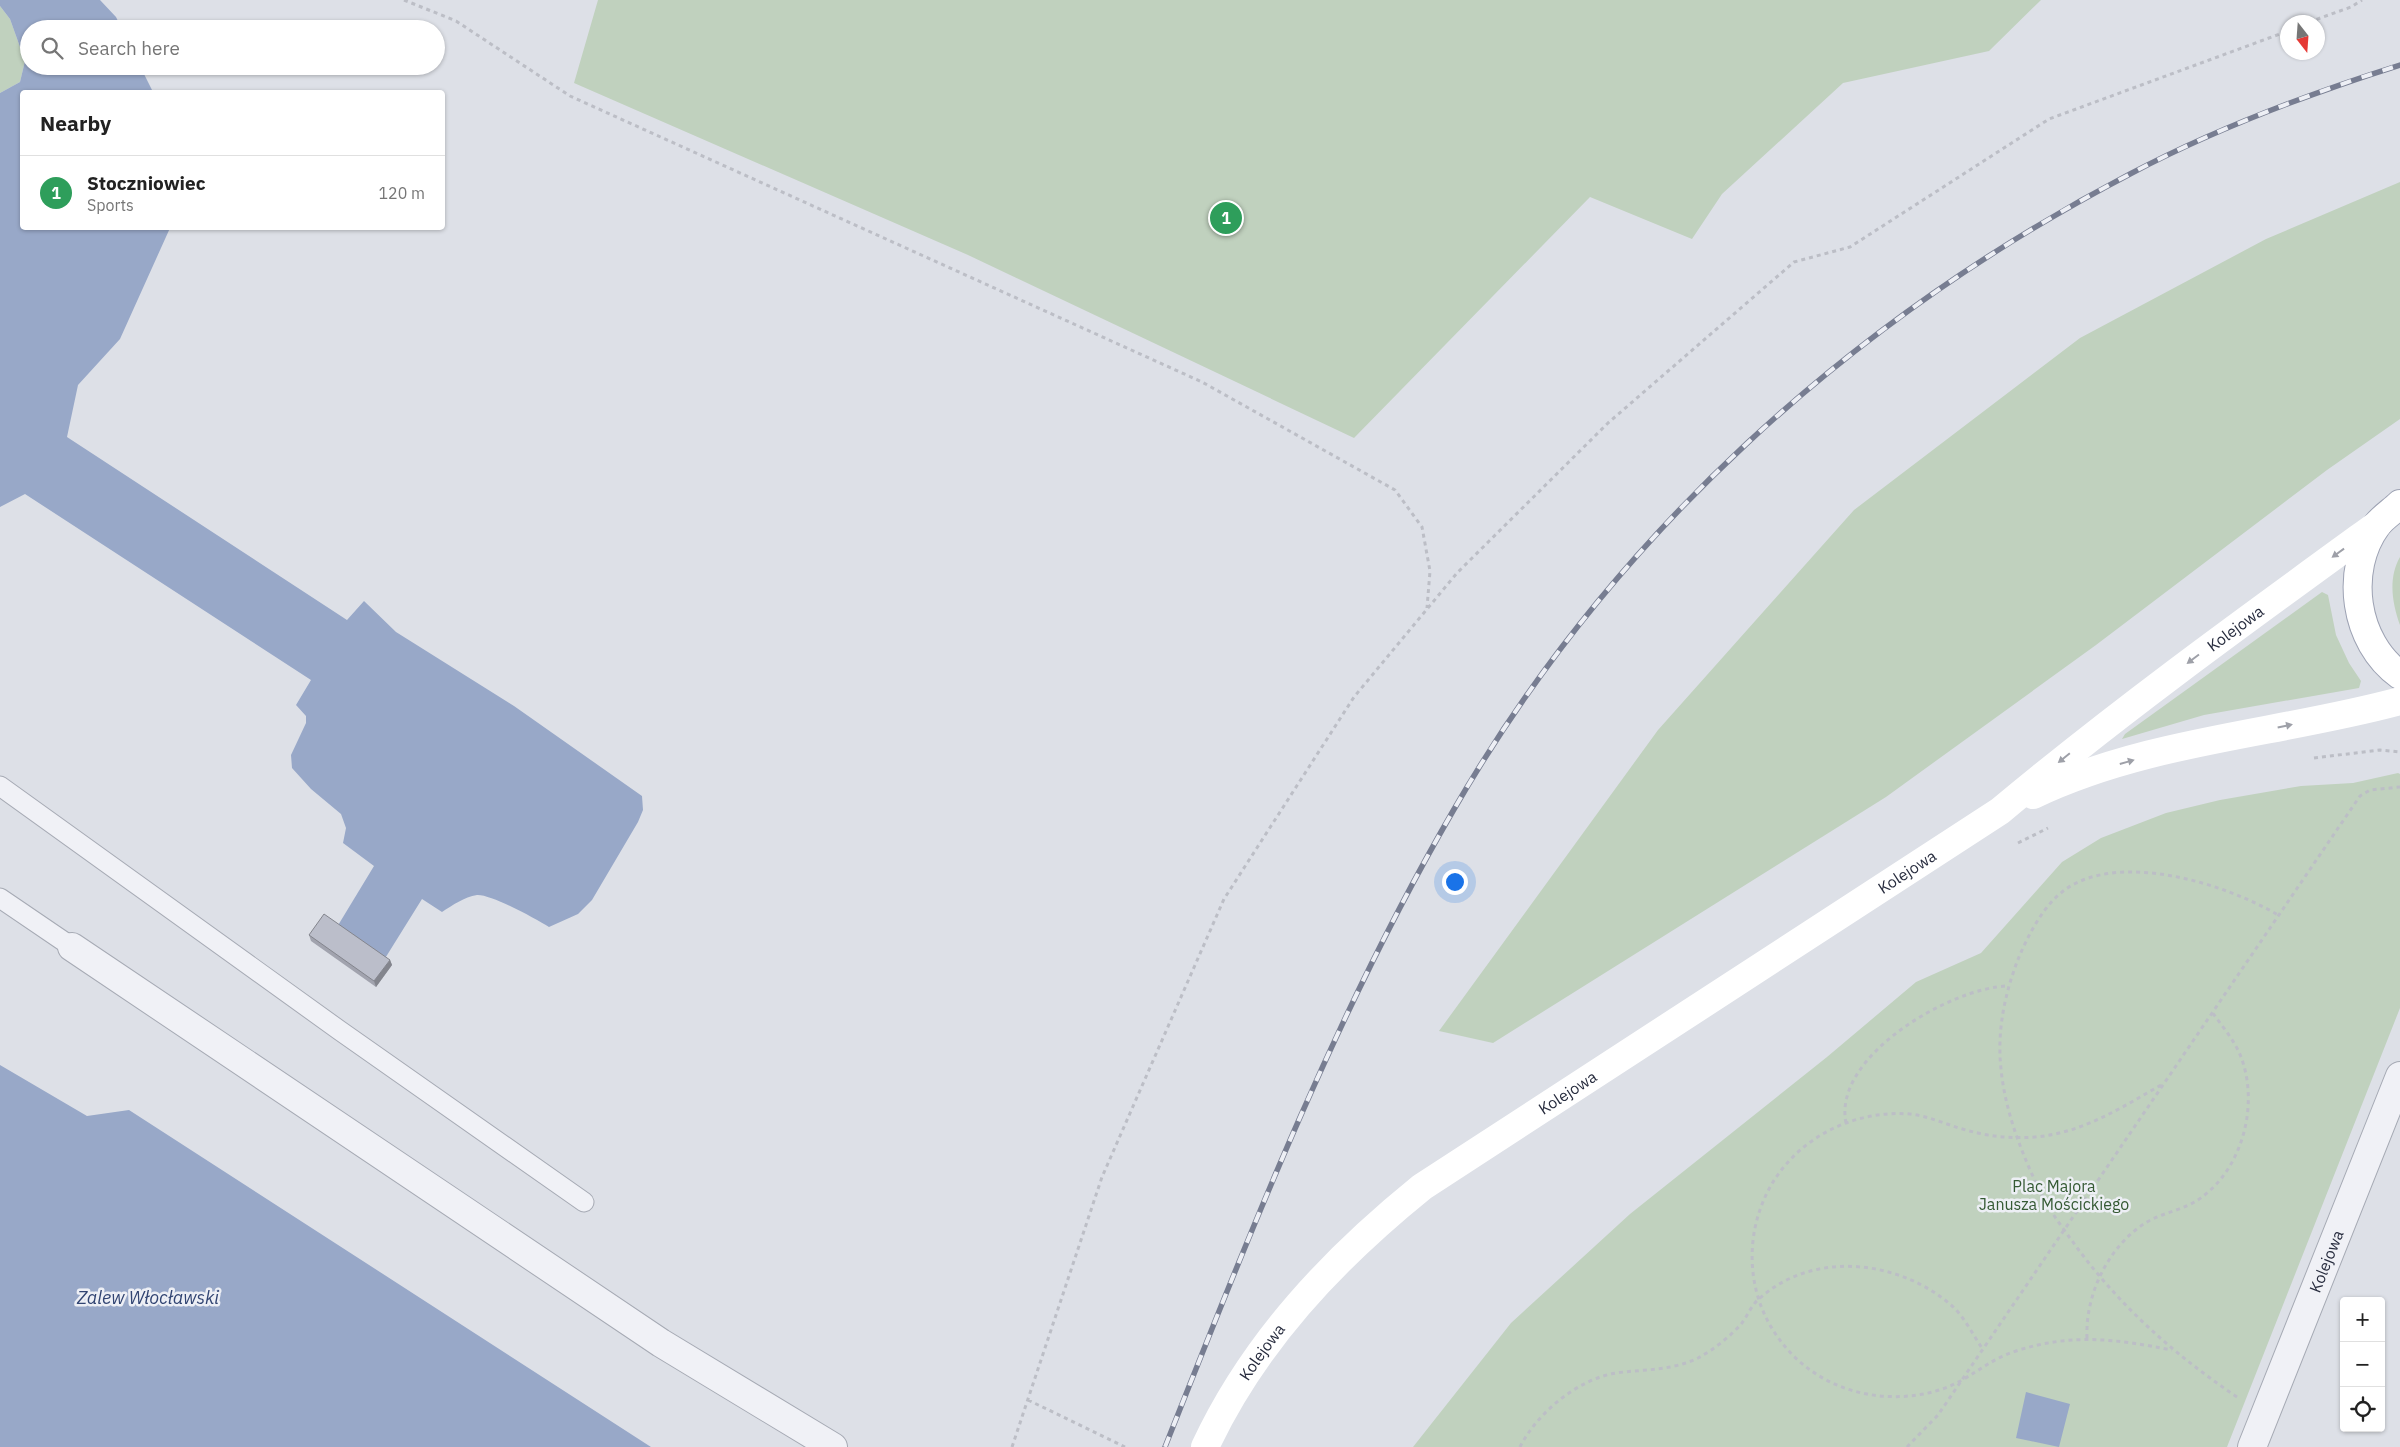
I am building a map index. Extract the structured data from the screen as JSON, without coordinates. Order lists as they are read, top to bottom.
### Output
{
  "streets": {
    "main road": ["Kolejowa"]
  },
  "water": ["Zalew Włocławski"],
  "parks": ["Plac Majora Janusza Mościckiego"],
  "north": "bottom",
  "page": {
    "search": "Search here",
    "heading": "Nearby",
    "list": [
      {
        "mark": "1",
        "name": "Stoczniowiec",
        "note": "Sports",
        "value": "120 m"
      }
    ],
    "pins": "1",
    "map_buttons": ["+", "−"]
  }
}
